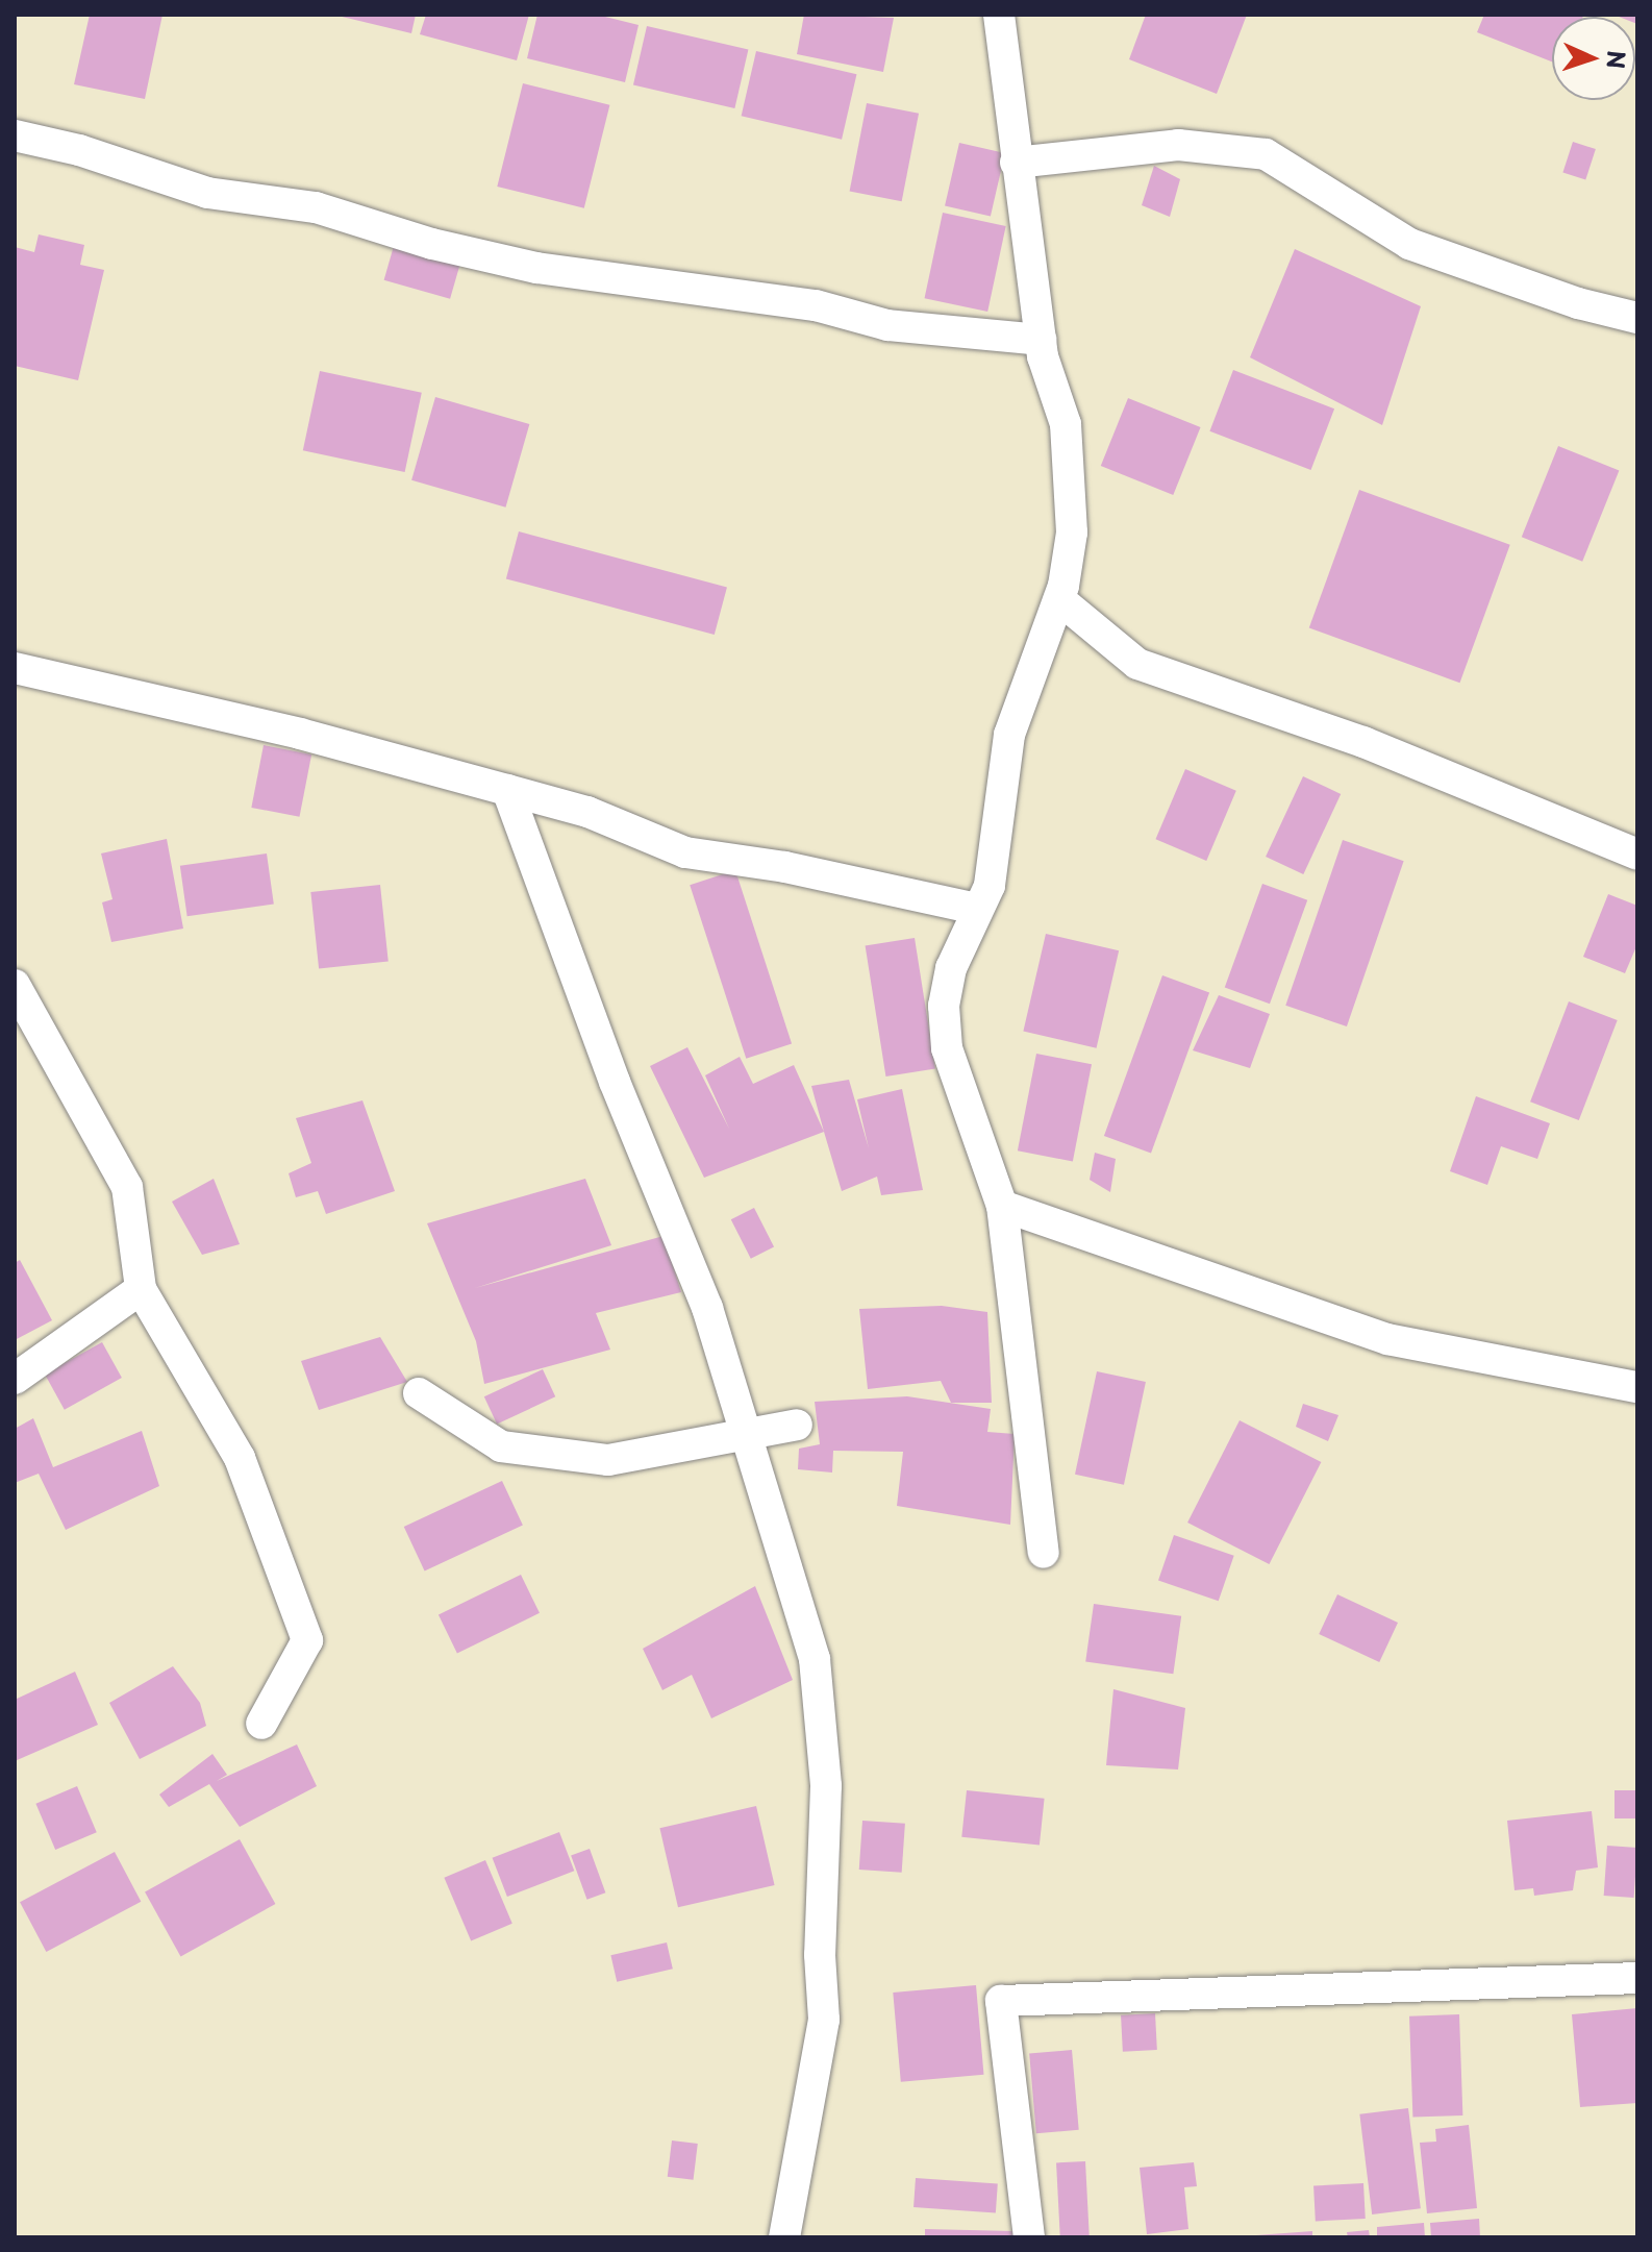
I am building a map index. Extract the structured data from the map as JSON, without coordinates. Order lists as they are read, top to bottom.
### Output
{
  "north": "right"
}
